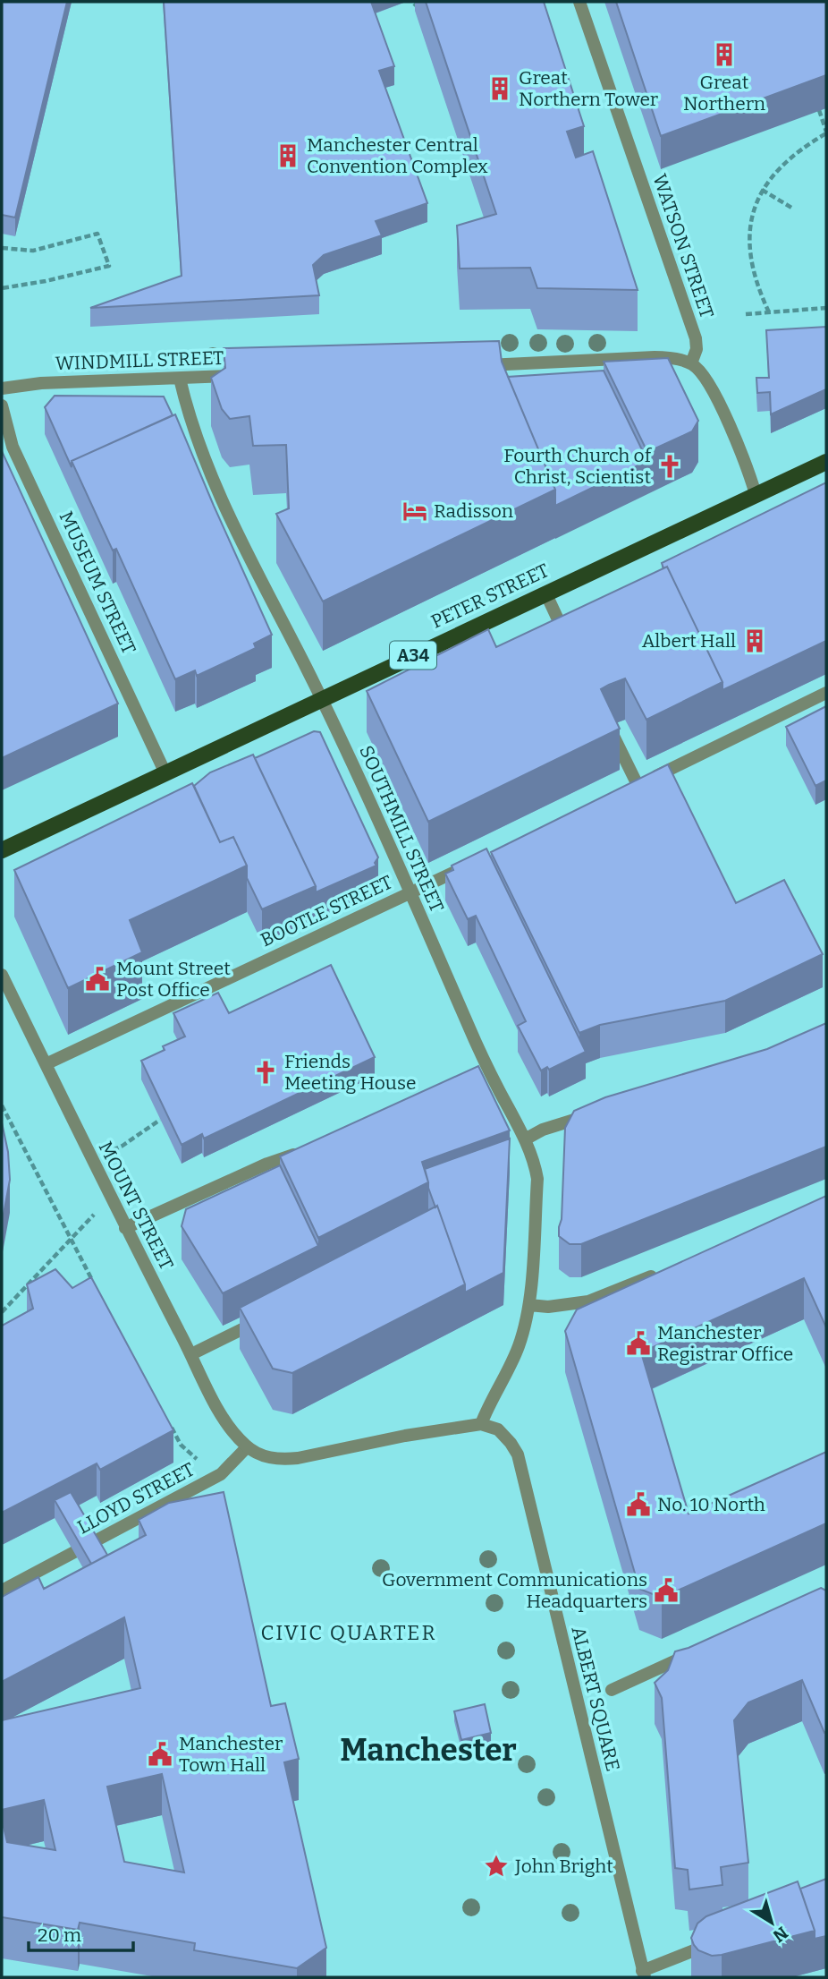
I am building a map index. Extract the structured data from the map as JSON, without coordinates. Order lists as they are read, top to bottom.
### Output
{
  "streets": {
    "main road": ["PETER STREET", "A34"],
    "street": [
      "WATSON STREET",
      "WINDMILL STREET",
      "MUSEUM STREET",
      "SOUTHMILL STREET",
      "BOOTLE STREET",
      "MOUNT STREET",
      "LLOYD STREET",
      "ALBERT SQUARE"
    ]
  },
  "crossings": [
    ["WINDMILL STREET", "SOUTHMILL STREET"],
    ["MUSEUM STREET", "PETER STREET"],
    ["PETER STREET", "SOUTHMILL STREET"],
    ["SOUTHMILL STREET", "BOOTLE STREET"],
    ["BOOTLE STREET", "MOUNT STREET"],
    ["MOUNT STREET", "LLOYD STREET"]
  ],
  "districts": ["CIVIC QUARTER", "Manchester"],
  "places": {
    "building": [
      "Great Northern",
      "Great Northern Tower",
      "Manchester Central Convention Complex",
      "Albert Hall"
    ],
    "church": ["Fourth Church of Christ, Scientist", "Friends Meeting House"],
    "hotel": ["Radisson"],
    "public building": [
      "Mount Street Post Office",
      "Manchester Registrar Office",
      "No. 10 North",
      "Government Communications Headquarters",
      "Manchester Town Hall"
    ],
    "place": ["John Bright"]
  },
  "scale_bar": "20 m",
  "north": "bottom right"
}
